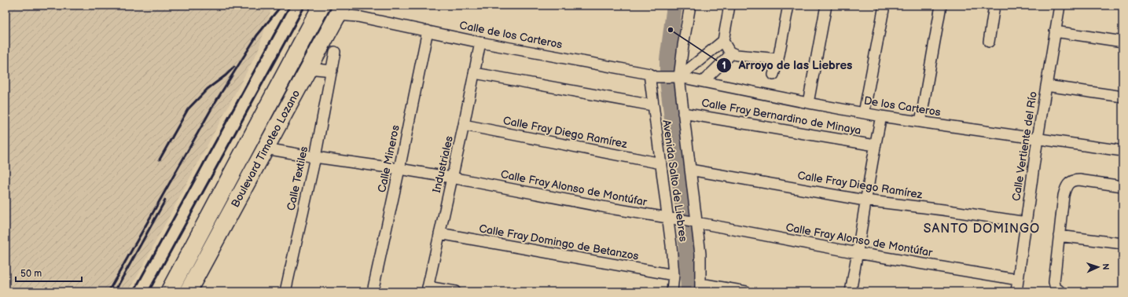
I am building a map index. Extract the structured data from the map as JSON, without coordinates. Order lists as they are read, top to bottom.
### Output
{
  "streets": {
    "main road": ["Boulevard Timoteo Lozano"],
    "street": [
      "Calle de los Carteros",
      "De los Carteros",
      "Calle Fray Bernardino de Minaya",
      "Calle Fray Diego Ramírez",
      "Calle Vertiente del Río",
      "Calle Mineros",
      "Industriales",
      "Calle Textiles",
      "Avenida Salto de Liebres",
      "Calle Fray Alonso de Montúfar",
      "Calle Fray Domingo de Betanzos"
    ]
  },
  "crossings": [
    ["Calle de los Carteros", "De los Carteros"],
    ["Calle de los Carteros", "Boulevard Timoteo Lozano"],
    ["Calle de los Carteros", "Calle Mineros"],
    ["Calle de los Carteros", "Industriales"],
    ["Calle de los Carteros", "Avenida Salto de Liebres"],
    ["De los Carteros", "Calle Vertiente del Río"],
    ["De los Carteros", "Avenida Salto de Liebres"],
    ["Calle Fray Bernardino de Minaya", "Avenida Salto de Liebres"],
    ["Calle Fray Diego Ramírez", "Calle Vertiente del Río"],
    ["Calle Fray Diego Ramírez", "Industriales"],
    ["Calle Fray Diego Ramírez", "Avenida Salto de Liebres"],
    ["Calle Vertiente del Río", "Calle Fray Alonso de Montúfar"],
    ["Boulevard Timoteo Lozano", "Calle Fray Alonso de Montúfar"],
    ["Calle Mineros", "Calle Fray Alonso de Montúfar"],
    ["Industriales", "Calle Fray Alonso de Montúfar"],
    ["Industriales", "Calle Fray Domingo de Betanzos"],
    ["Calle Textiles", "Calle Fray Alonso de Montúfar"],
    ["Avenida Salto de Liebres", "Calle Fray Alonso de Montúfar"],
    ["Avenida Salto de Liebres", "Calle Fray Domingo de Betanzos"]
  ],
  "districts": ["SANTO DOMINGO"],
  "places": ["Arroyo de las Liebres"],
  "scale_bar": "50 m",
  "north": "right"
}
